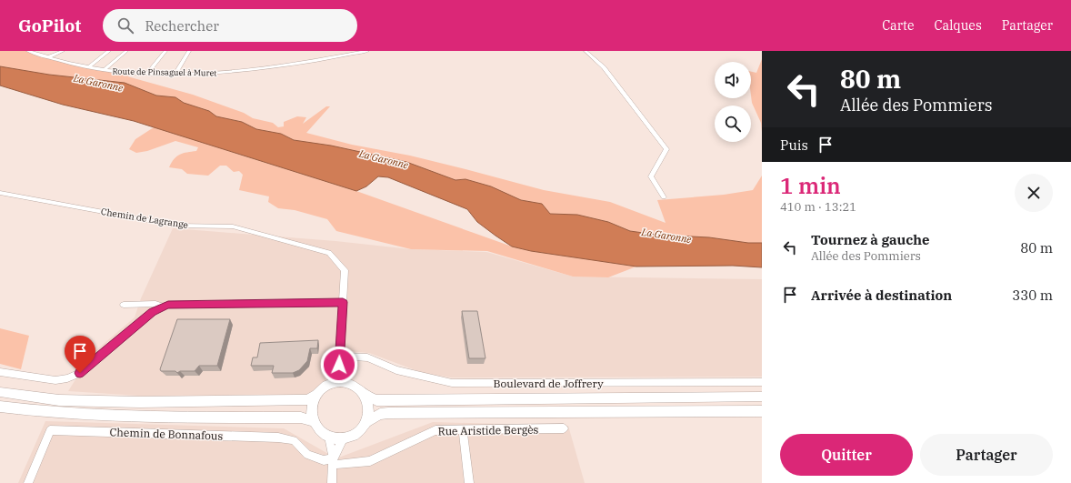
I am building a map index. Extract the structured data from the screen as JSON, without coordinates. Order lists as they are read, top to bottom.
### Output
{
  "streets": {
    "street": [
      "Route de Pinsaguel à Muret",
      "Chemin de Lagrange",
      "Boulevard de Joffrery",
      "Rue Aristide Bergès",
      "Chemin de Bonnafous"
    ]
  },
  "crossings": [
    ["Rue Aristide Bergès", "Chemin de Bonnafous"]
  ],
  "water": ["La Garonne"],
  "page": {
    "header": "GoPilot",
    "search": "Rechercher",
    "nav": ["Carte", "Calques", "Partager"],
    "turn": ["80 m", "Allée des Pommiers"],
    "then": "Puis",
    "heading": ["1 min", "410 m · 13:21"],
    "list": [
      {
        "name": "Tournez à gauche",
        "note": "Allée des Pommiers",
        "value": "80 m"
      },
      {
        "name": "Arrivée à destination",
        "value": "330 m"
      }
    ],
    "buttons": ["Quitter", "Partager"]
  }
}
